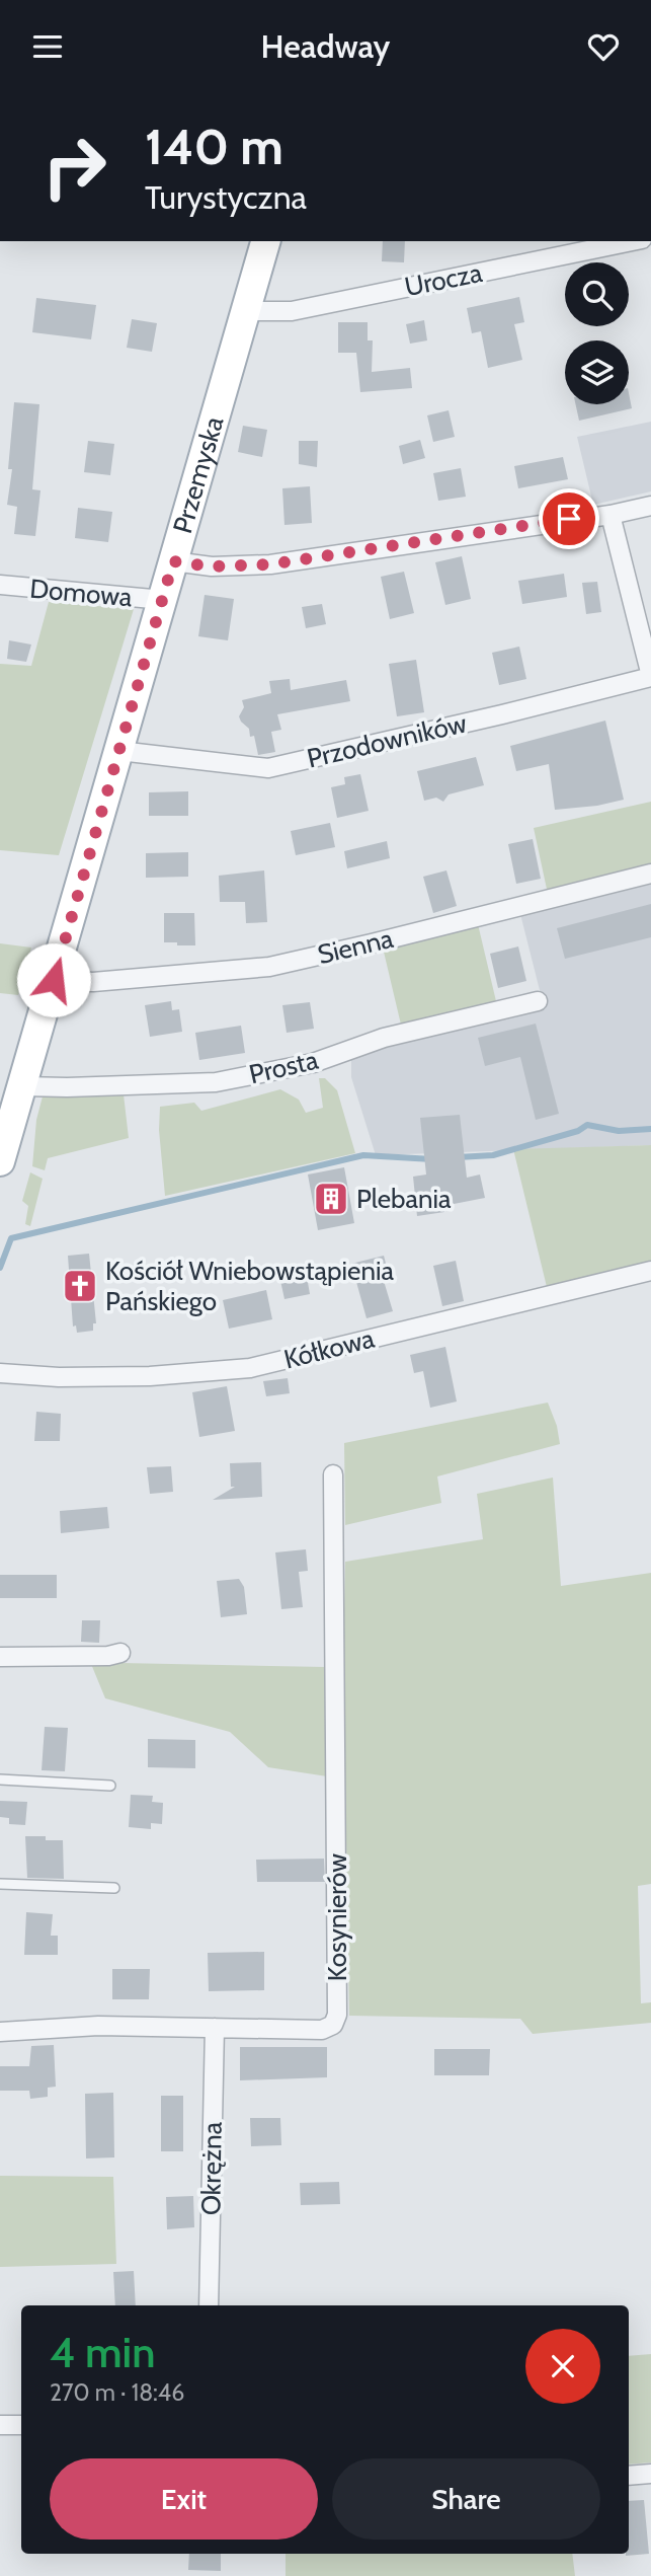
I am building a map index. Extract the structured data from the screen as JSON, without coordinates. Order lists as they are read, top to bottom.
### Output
{
  "streets": {
    "main road": ["Przemyska"],
    "street": [
      "Urocza",
      "Domowa",
      "Przodowników",
      "Sienna",
      "Prosta",
      "Kółkowa",
      "Kosynierów",
      "Okrężna"
    ]
  },
  "crossings": [
    ["Urocza", "Przemyska"],
    ["Przemyska", "Domowa"],
    ["Przemyska", "Przodowników"],
    ["Przemyska", "Sienna"],
    ["Przemyska", "Prosta"],
    ["Kosynierów", "Okrężna"]
  ],
  "places": {
    "building": ["Plebania"],
    "church": ["Kościół Wniebowstąpienia Pańskiego"]
  },
  "page": {
    "header": "Headway",
    "turn": ["140 m", "Turystyczna"],
    "heading": ["4 min", "270 m · 18:46"],
    "buttons": ["Exit", "Share"]
  }
}
